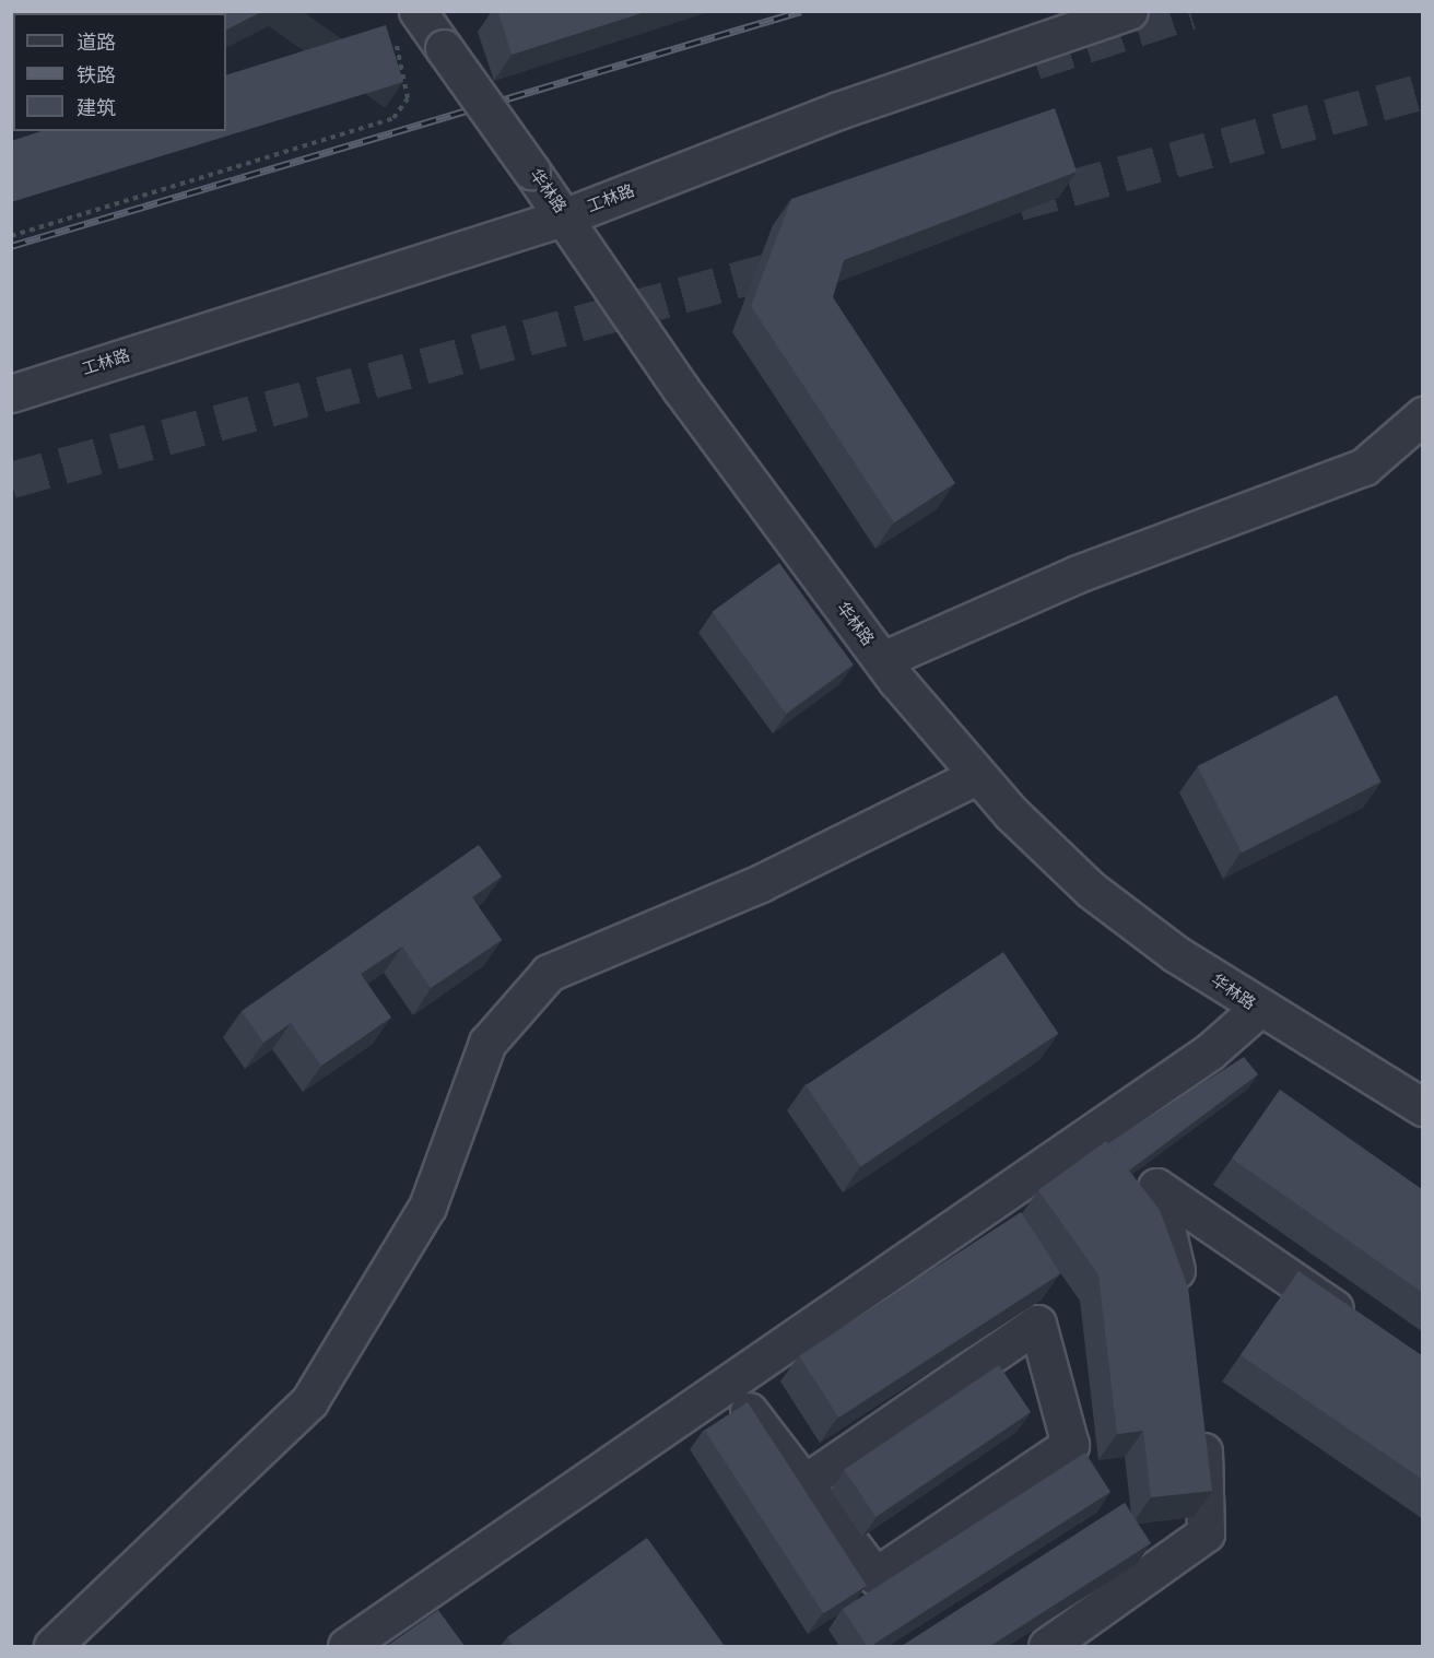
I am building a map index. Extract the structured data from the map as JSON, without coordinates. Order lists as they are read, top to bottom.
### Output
{
  "streets": {
    "street": ["华林路", "工林路"]
  },
  "crossings": [
    ["华林路", "工林路"]
  ],
  "legend": ["道路", "铁路", "建筑"]
}
